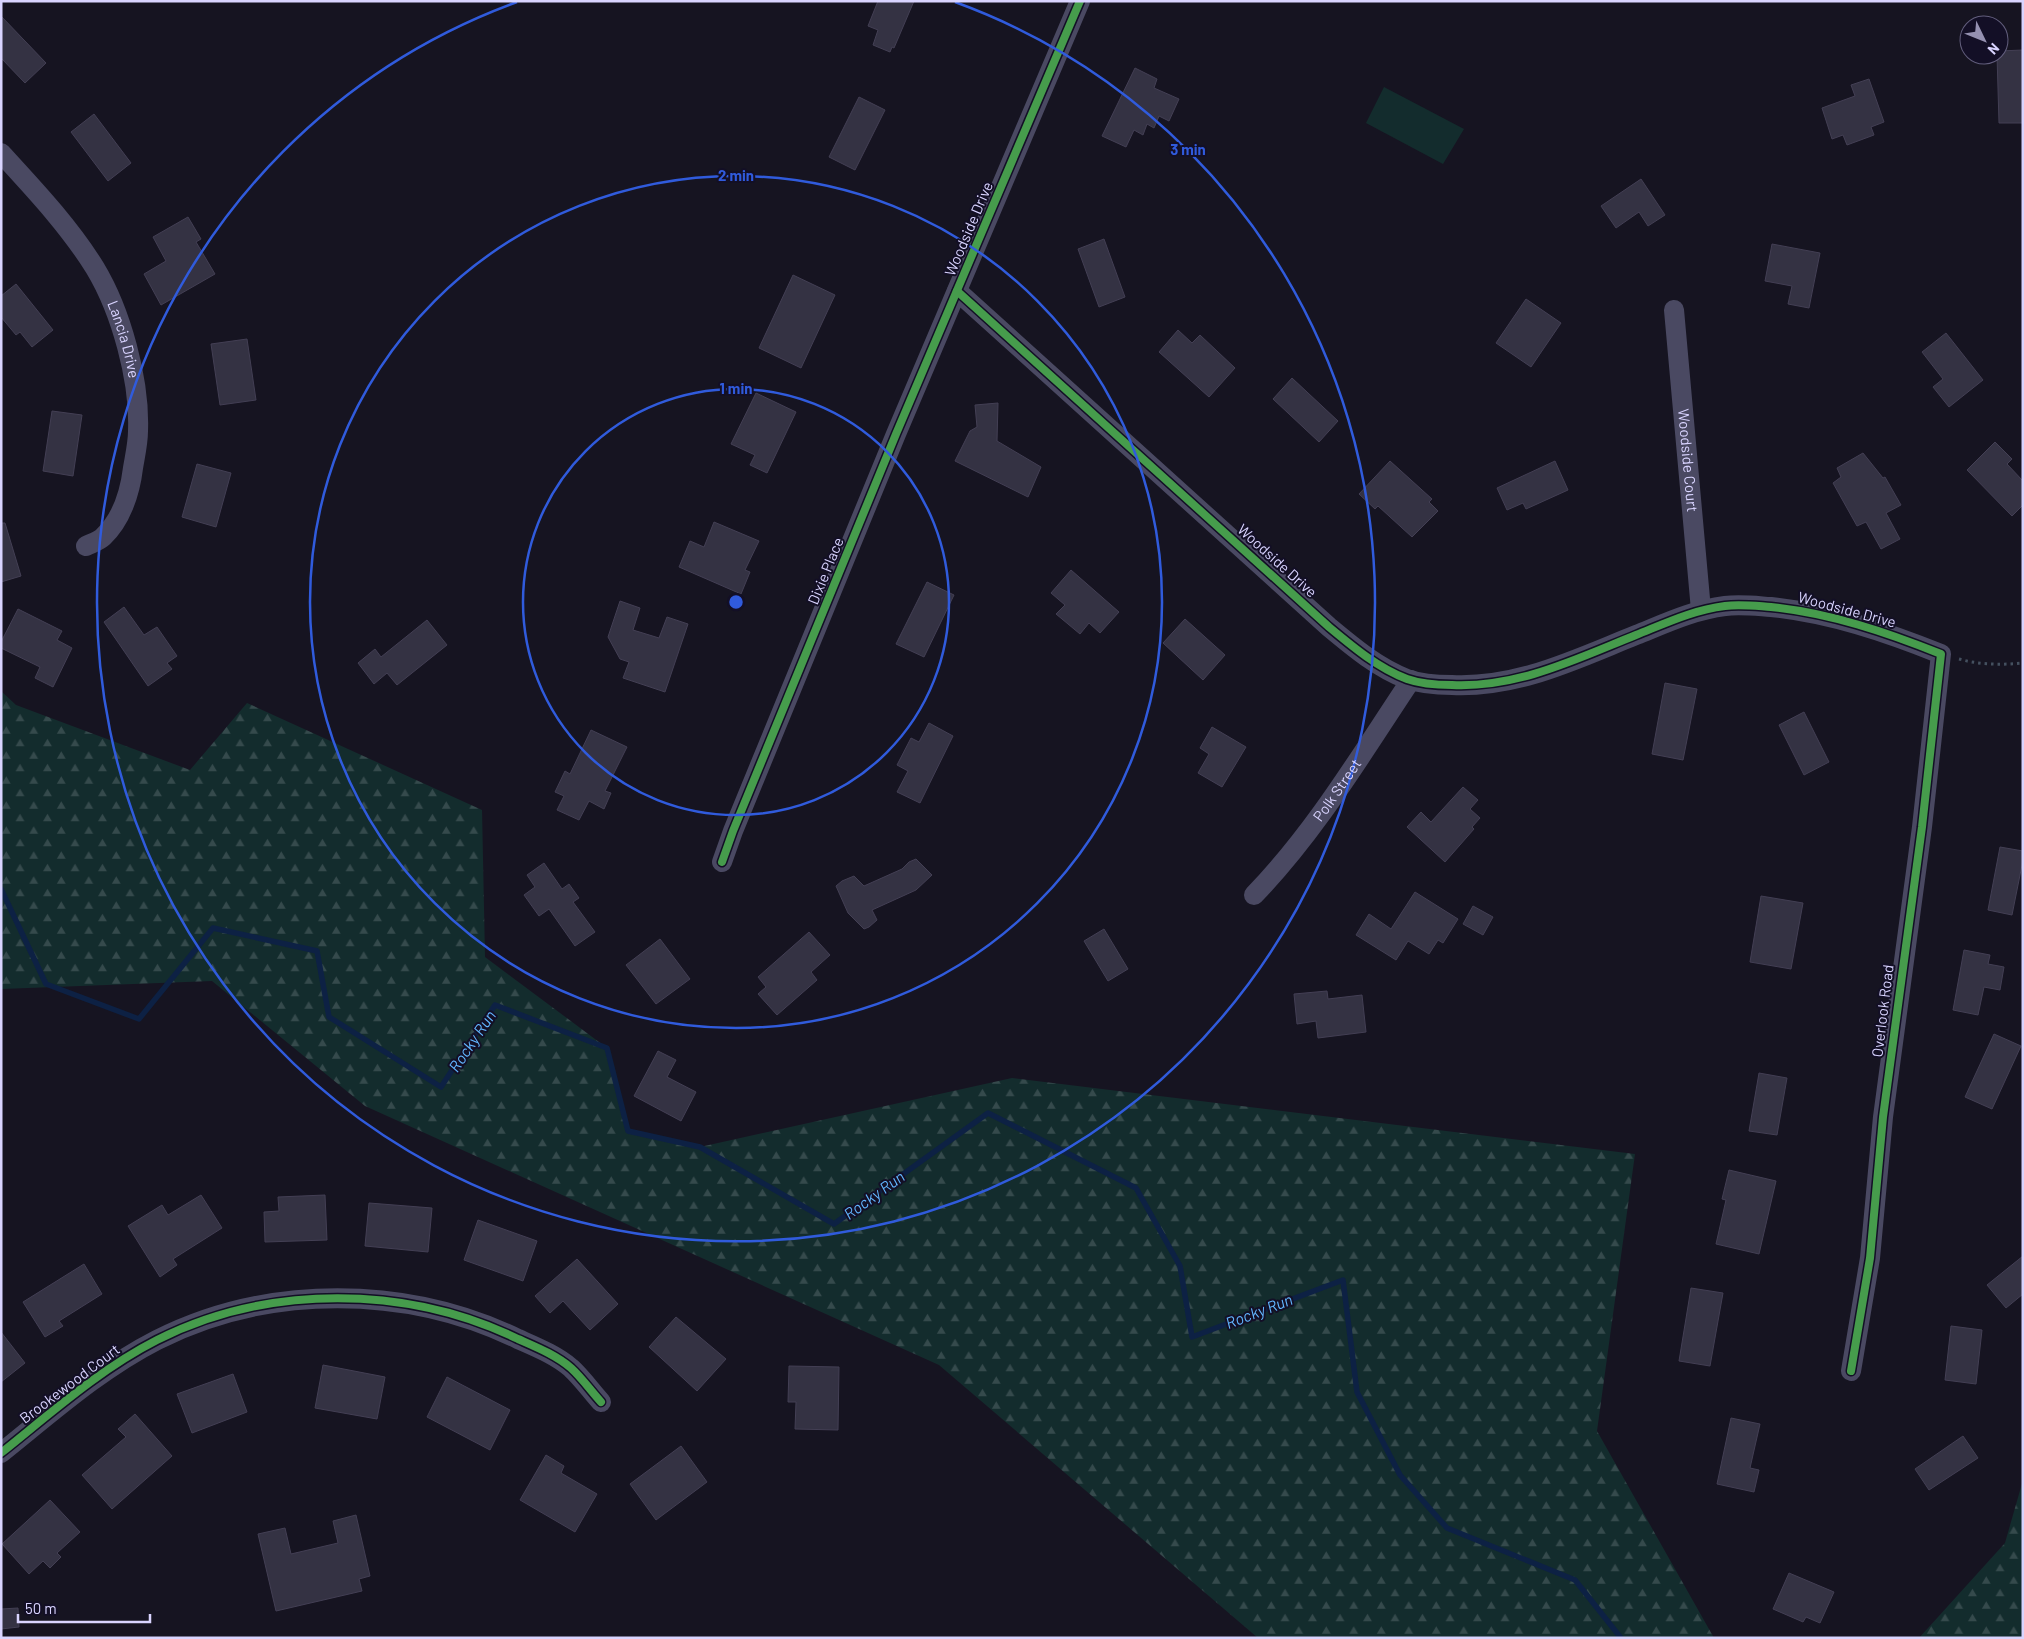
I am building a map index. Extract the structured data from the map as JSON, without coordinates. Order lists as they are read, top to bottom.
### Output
{
  "streets": {
    "street": [
      "Woodside Drive",
      "Lancia Drive",
      "Woodside Court",
      "Dixie Place",
      "Polk Street",
      "Overlook Road",
      "Brookewood Court"
    ]
  },
  "crossings": [
    ["Woodside Drive", "Woodside Court"],
    ["Woodside Drive", "Dixie Place"],
    ["Woodside Drive", "Polk Street"],
    ["Woodside Drive", "Overlook Road"]
  ],
  "water": ["Rocky Run"],
  "scale_bar": "50 m",
  "north": "bottom right",
  "rings": ["3 min", "2 min", "1 min"]
}
